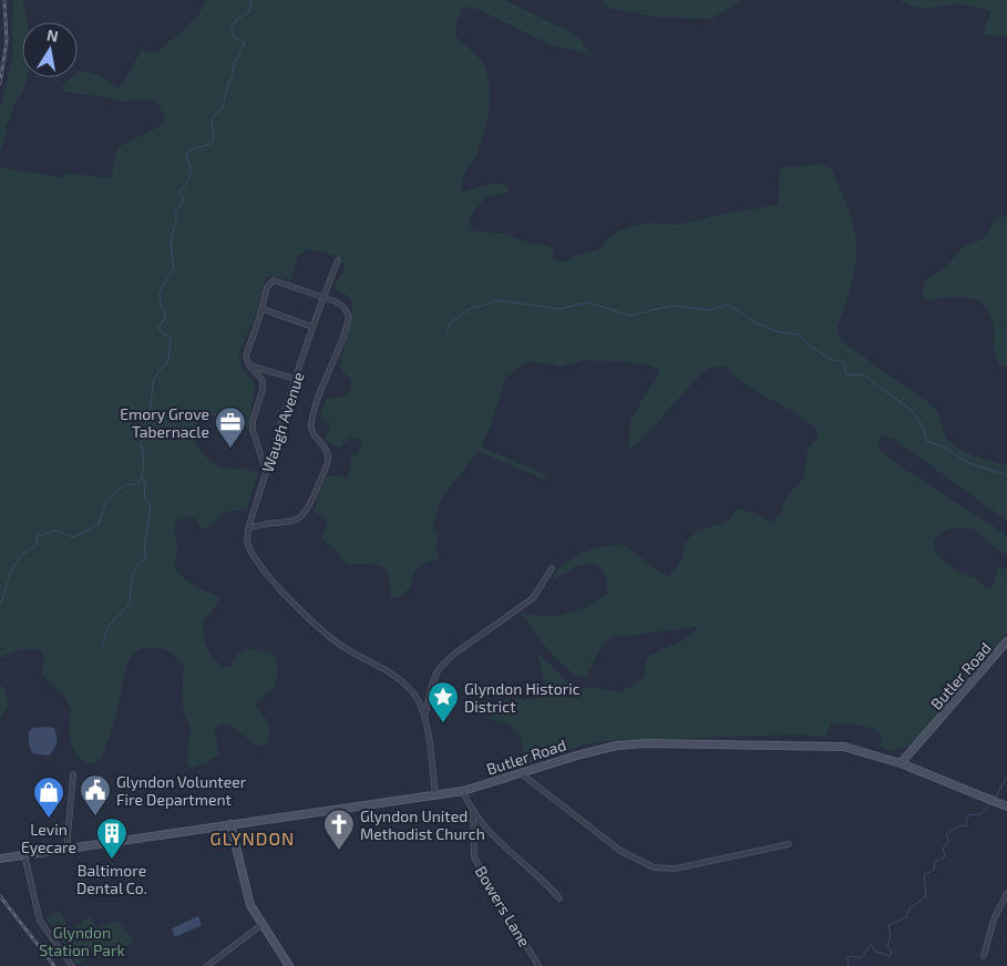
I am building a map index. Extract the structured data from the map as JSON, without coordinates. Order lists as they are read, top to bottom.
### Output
{
  "streets": {
    "main road": ["Butler Road"],
    "street": ["Waugh Avenue", "Bowers Lane"]
  },
  "districts": ["GLYNDON"],
  "parks": ["Glyndon Station Park"],
  "places": {
    "office": ["Emory Grove Tabernacle"],
    "place": ["Glyndon Historic District"],
    "public building": ["Glyndon Volunteer Fire Department"],
    "shop": ["Levin Eyecare"],
    "church": ["Glyndon United Methodist Church"],
    "building": ["Baltimore Dental Co."]
  },
  "north": "top"
}
